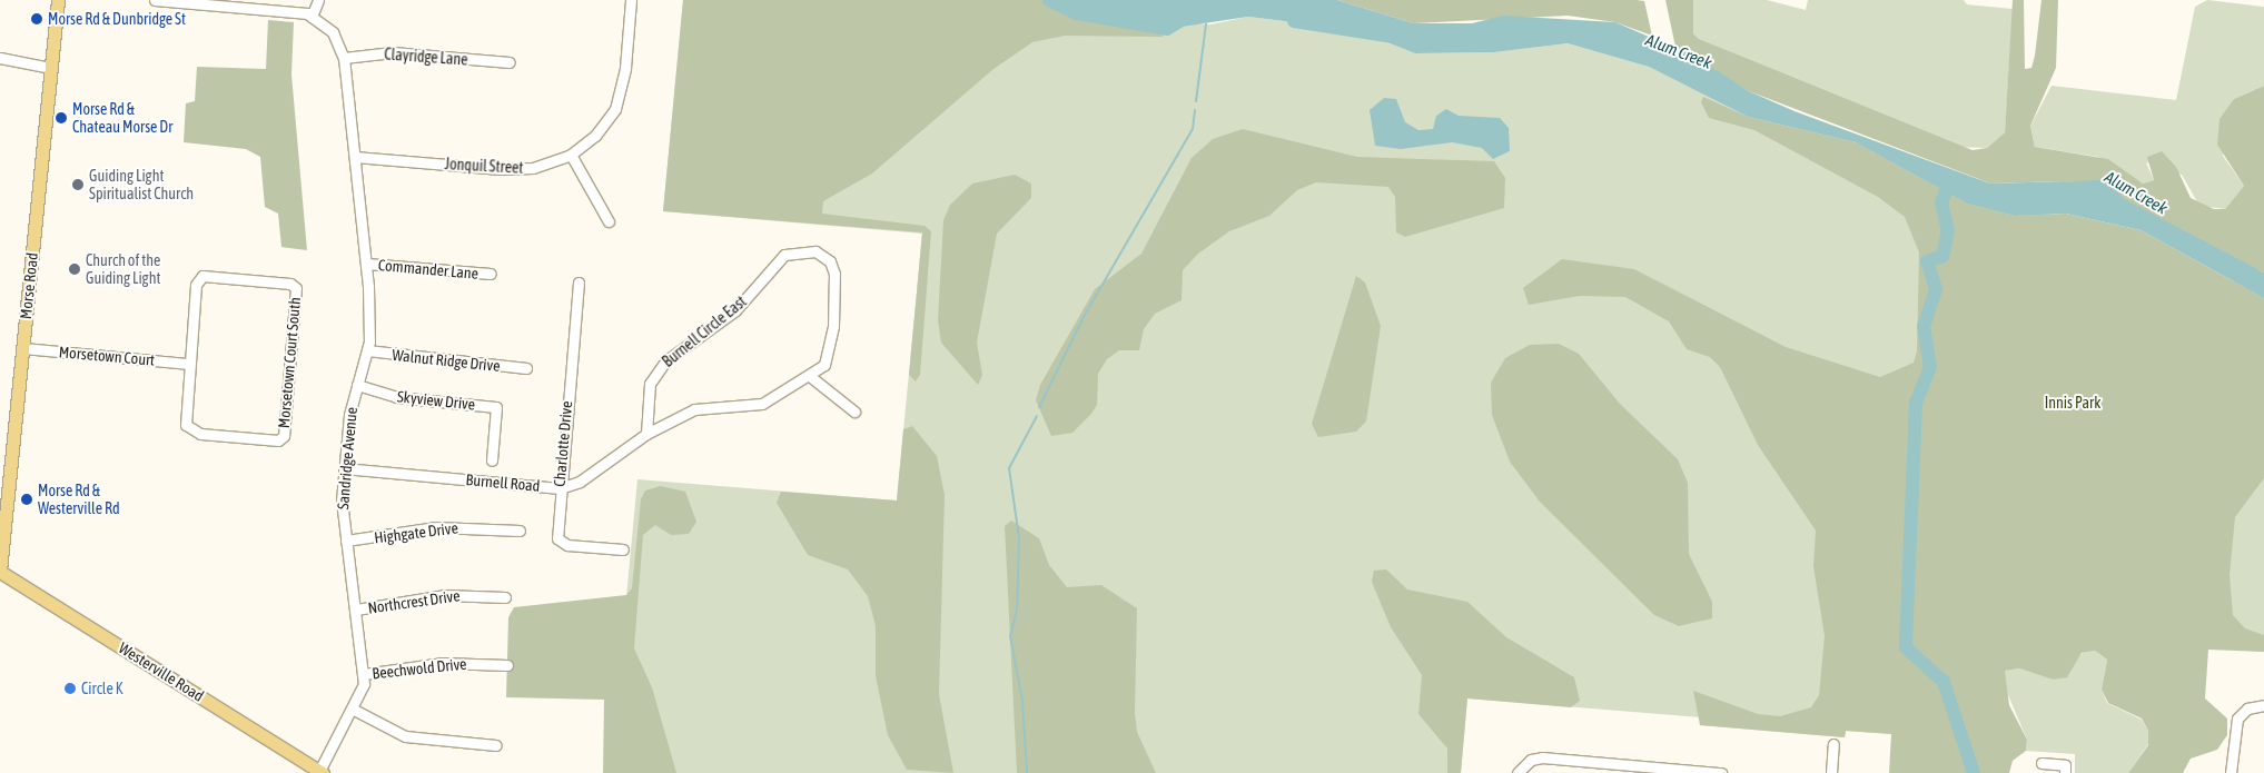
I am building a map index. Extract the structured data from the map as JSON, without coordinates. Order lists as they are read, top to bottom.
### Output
{
  "streets": {
    "main road": ["Morse Road", "Westerville Road"],
    "street": [
      "Clayridge Lane",
      "Jonquil Street",
      "Commander Lane",
      "Burnell Circle East",
      "Morsetown Court",
      "Walnut Ridge Drive",
      "Morsetown Court South",
      "Skyview Drive",
      "Charlotte Drive",
      "Sandridge Avenue",
      "Burnell Road",
      "Highgate Drive",
      "Northcrest Drive",
      "Beechwold Drive"
    ]
  },
  "crossings": [
    ["Clayridge Lane", "Sandridge Avenue"],
    ["Jonquil Street", "Sandridge Avenue"],
    ["Commander Lane", "Sandridge Avenue"],
    ["Morse Road", "Morsetown Court"],
    ["Morse Road", "Westerville Road"],
    ["Burnell Circle East", "Burnell Road"],
    ["Morsetown Court", "Morsetown Court South"],
    ["Walnut Ridge Drive", "Sandridge Avenue"],
    ["Skyview Drive", "Sandridge Avenue"],
    ["Charlotte Drive", "Burnell Road"],
    ["Sandridge Avenue", "Burnell Road"],
    ["Sandridge Avenue", "Highgate Drive"],
    ["Sandridge Avenue", "Northcrest Drive"],
    ["Sandridge Avenue", "Beechwold Drive"],
    ["Sandridge Avenue", "Westerville Road"]
  ],
  "water": ["Alum Creek"],
  "parks": ["Innis Park"],
  "places": [
    "Morse Rd & Dunbridge St",
    "Morse Rd & Chateau Morse Dr",
    "Guiding Light Spiritualist Church",
    "Church of the Guiding Light",
    "Morse Rd & Westerville Rd",
    "Circle K"
  ]
}
